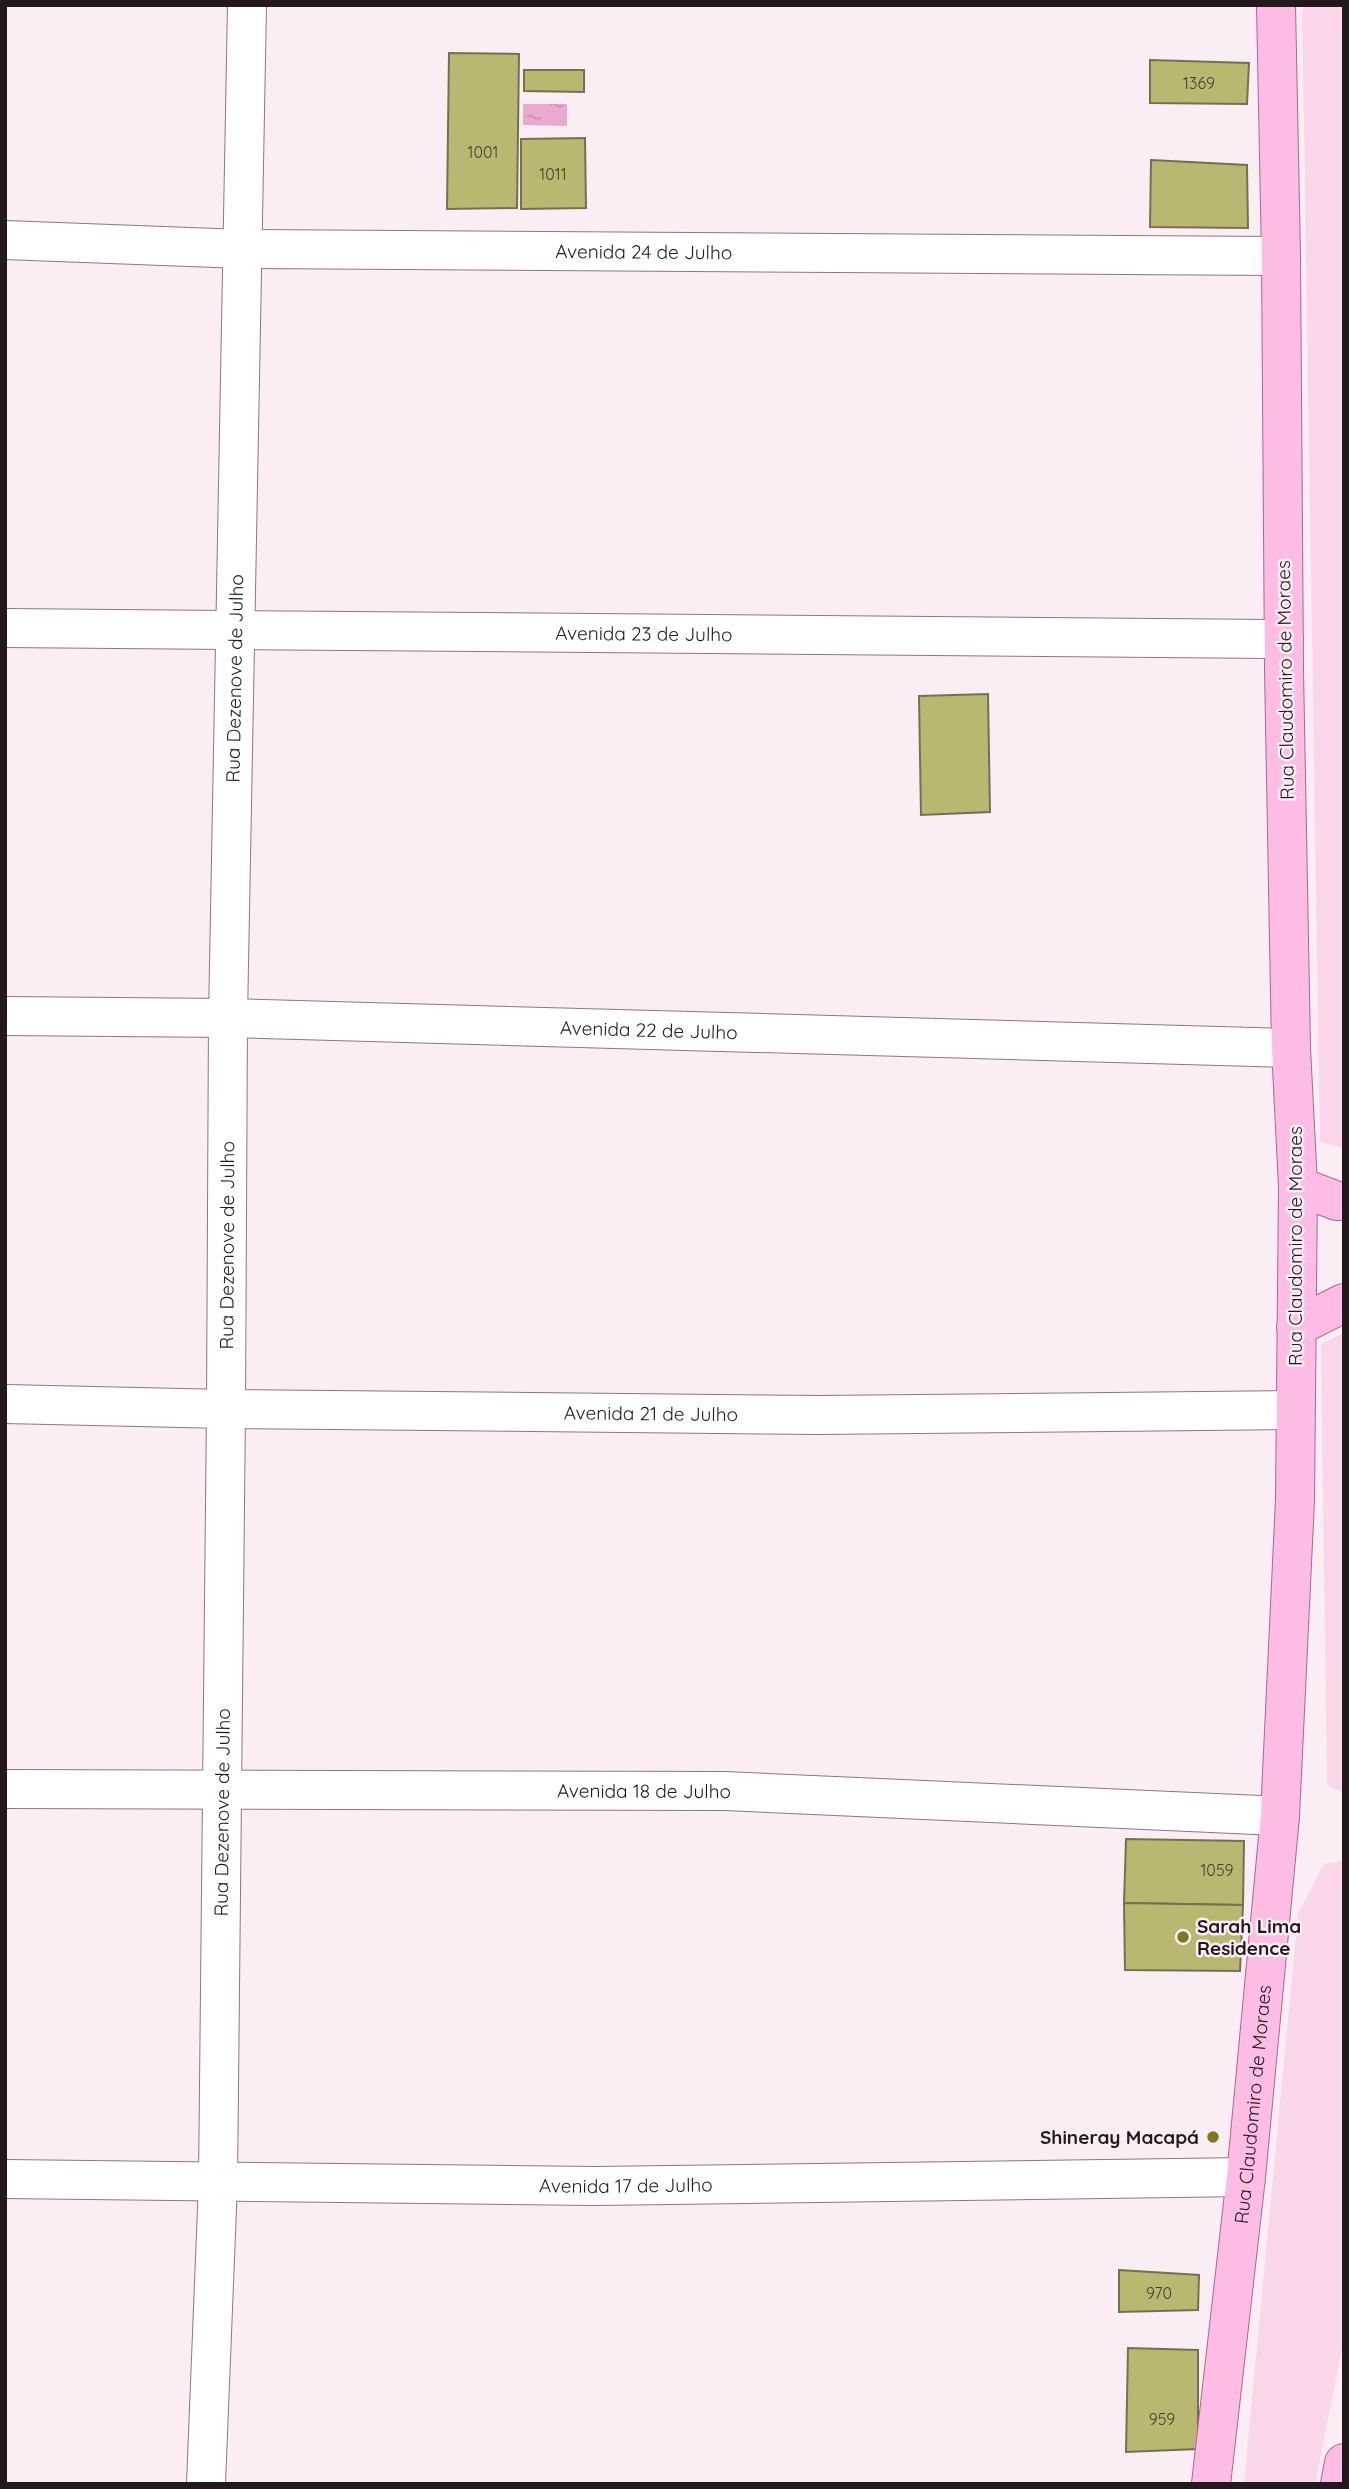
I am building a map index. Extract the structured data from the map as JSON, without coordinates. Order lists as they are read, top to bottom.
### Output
{
  "streets": {
    "main road": ["Rua Claudomiro de Moraes"],
    "street": [
      "Avenida 24 de Julho",
      "Avenida 23 de Julho",
      "Rua Dezenove de Julho",
      "Avenida 22 de Julho",
      "Avenida 21 de Julho",
      "Avenida 18 de Julho",
      "Avenida 17 de Julho"
    ]
  },
  "crossings": [
    ["Avenida 24 de Julho", "Rua Dezenove de Julho"],
    ["Avenida 24 de Julho", "Rua Claudomiro de Moraes"],
    ["Avenida 23 de Julho", "Rua Dezenove de Julho"],
    ["Avenida 23 de Julho", "Rua Claudomiro de Moraes"],
    ["Rua Dezenove de Julho", "Avenida 22 de Julho"],
    ["Rua Dezenove de Julho", "Avenida 21 de Julho"],
    ["Rua Dezenove de Julho", "Avenida 18 de Julho"],
    ["Rua Dezenove de Julho", "Avenida 17 de Julho"],
    ["Rua Claudomiro de Moraes", "Avenida 22 de Julho"],
    ["Rua Claudomiro de Moraes", "Avenida 21 de Julho"],
    ["Rua Claudomiro de Moraes", "Avenida 18 de Julho"],
    ["Rua Claudomiro de Moraes", "Avenida 17 de Julho"]
  ],
  "places": ["Sarah Lima Residence", "Shineray Macapá"],
  "house_numbers": [
    "1369",
    "1001",
    "1011",
    "1059",
    "970",
    "959"
  ]
}
